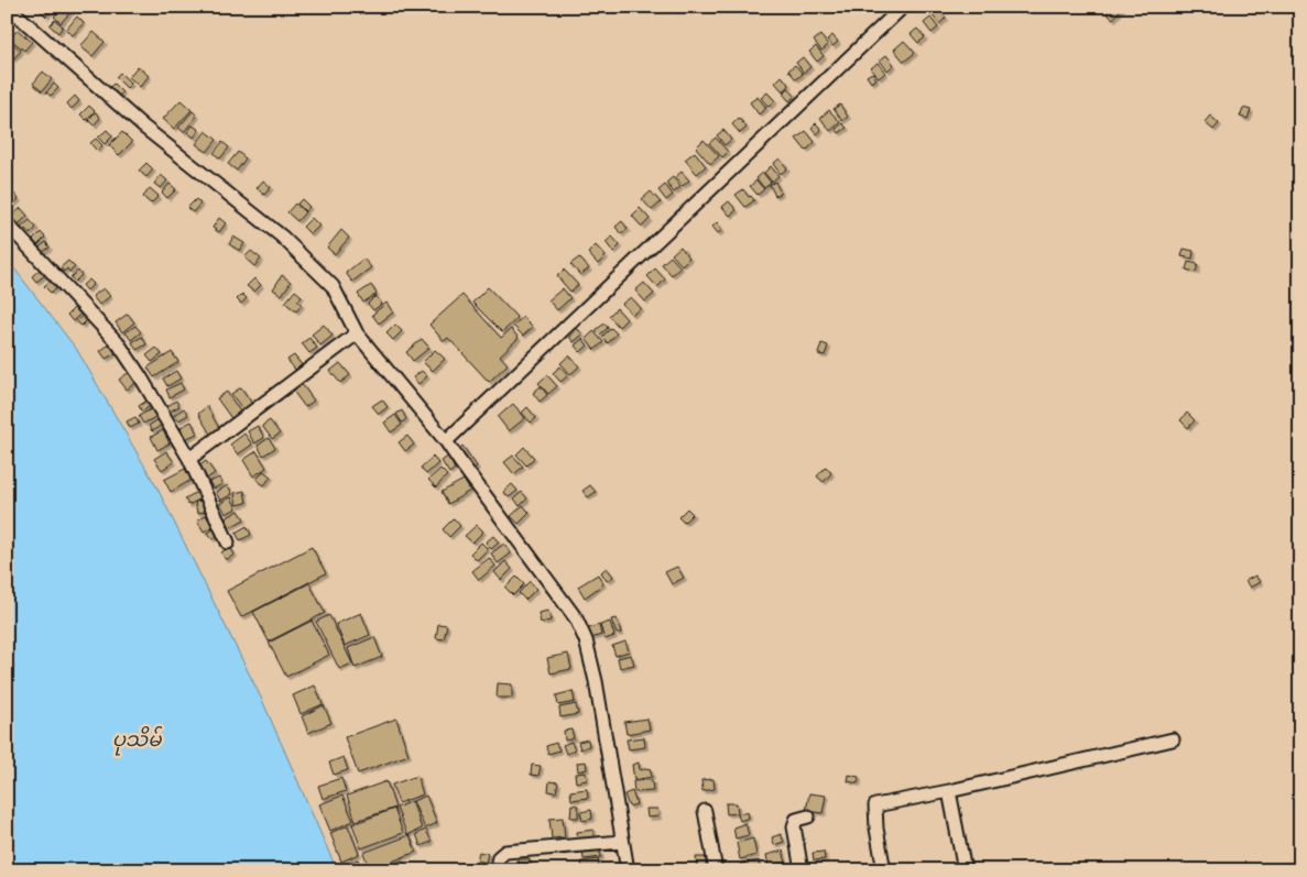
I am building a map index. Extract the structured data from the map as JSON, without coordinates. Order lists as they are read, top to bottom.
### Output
{
  "water": ["ပုသိမ်"]
}
